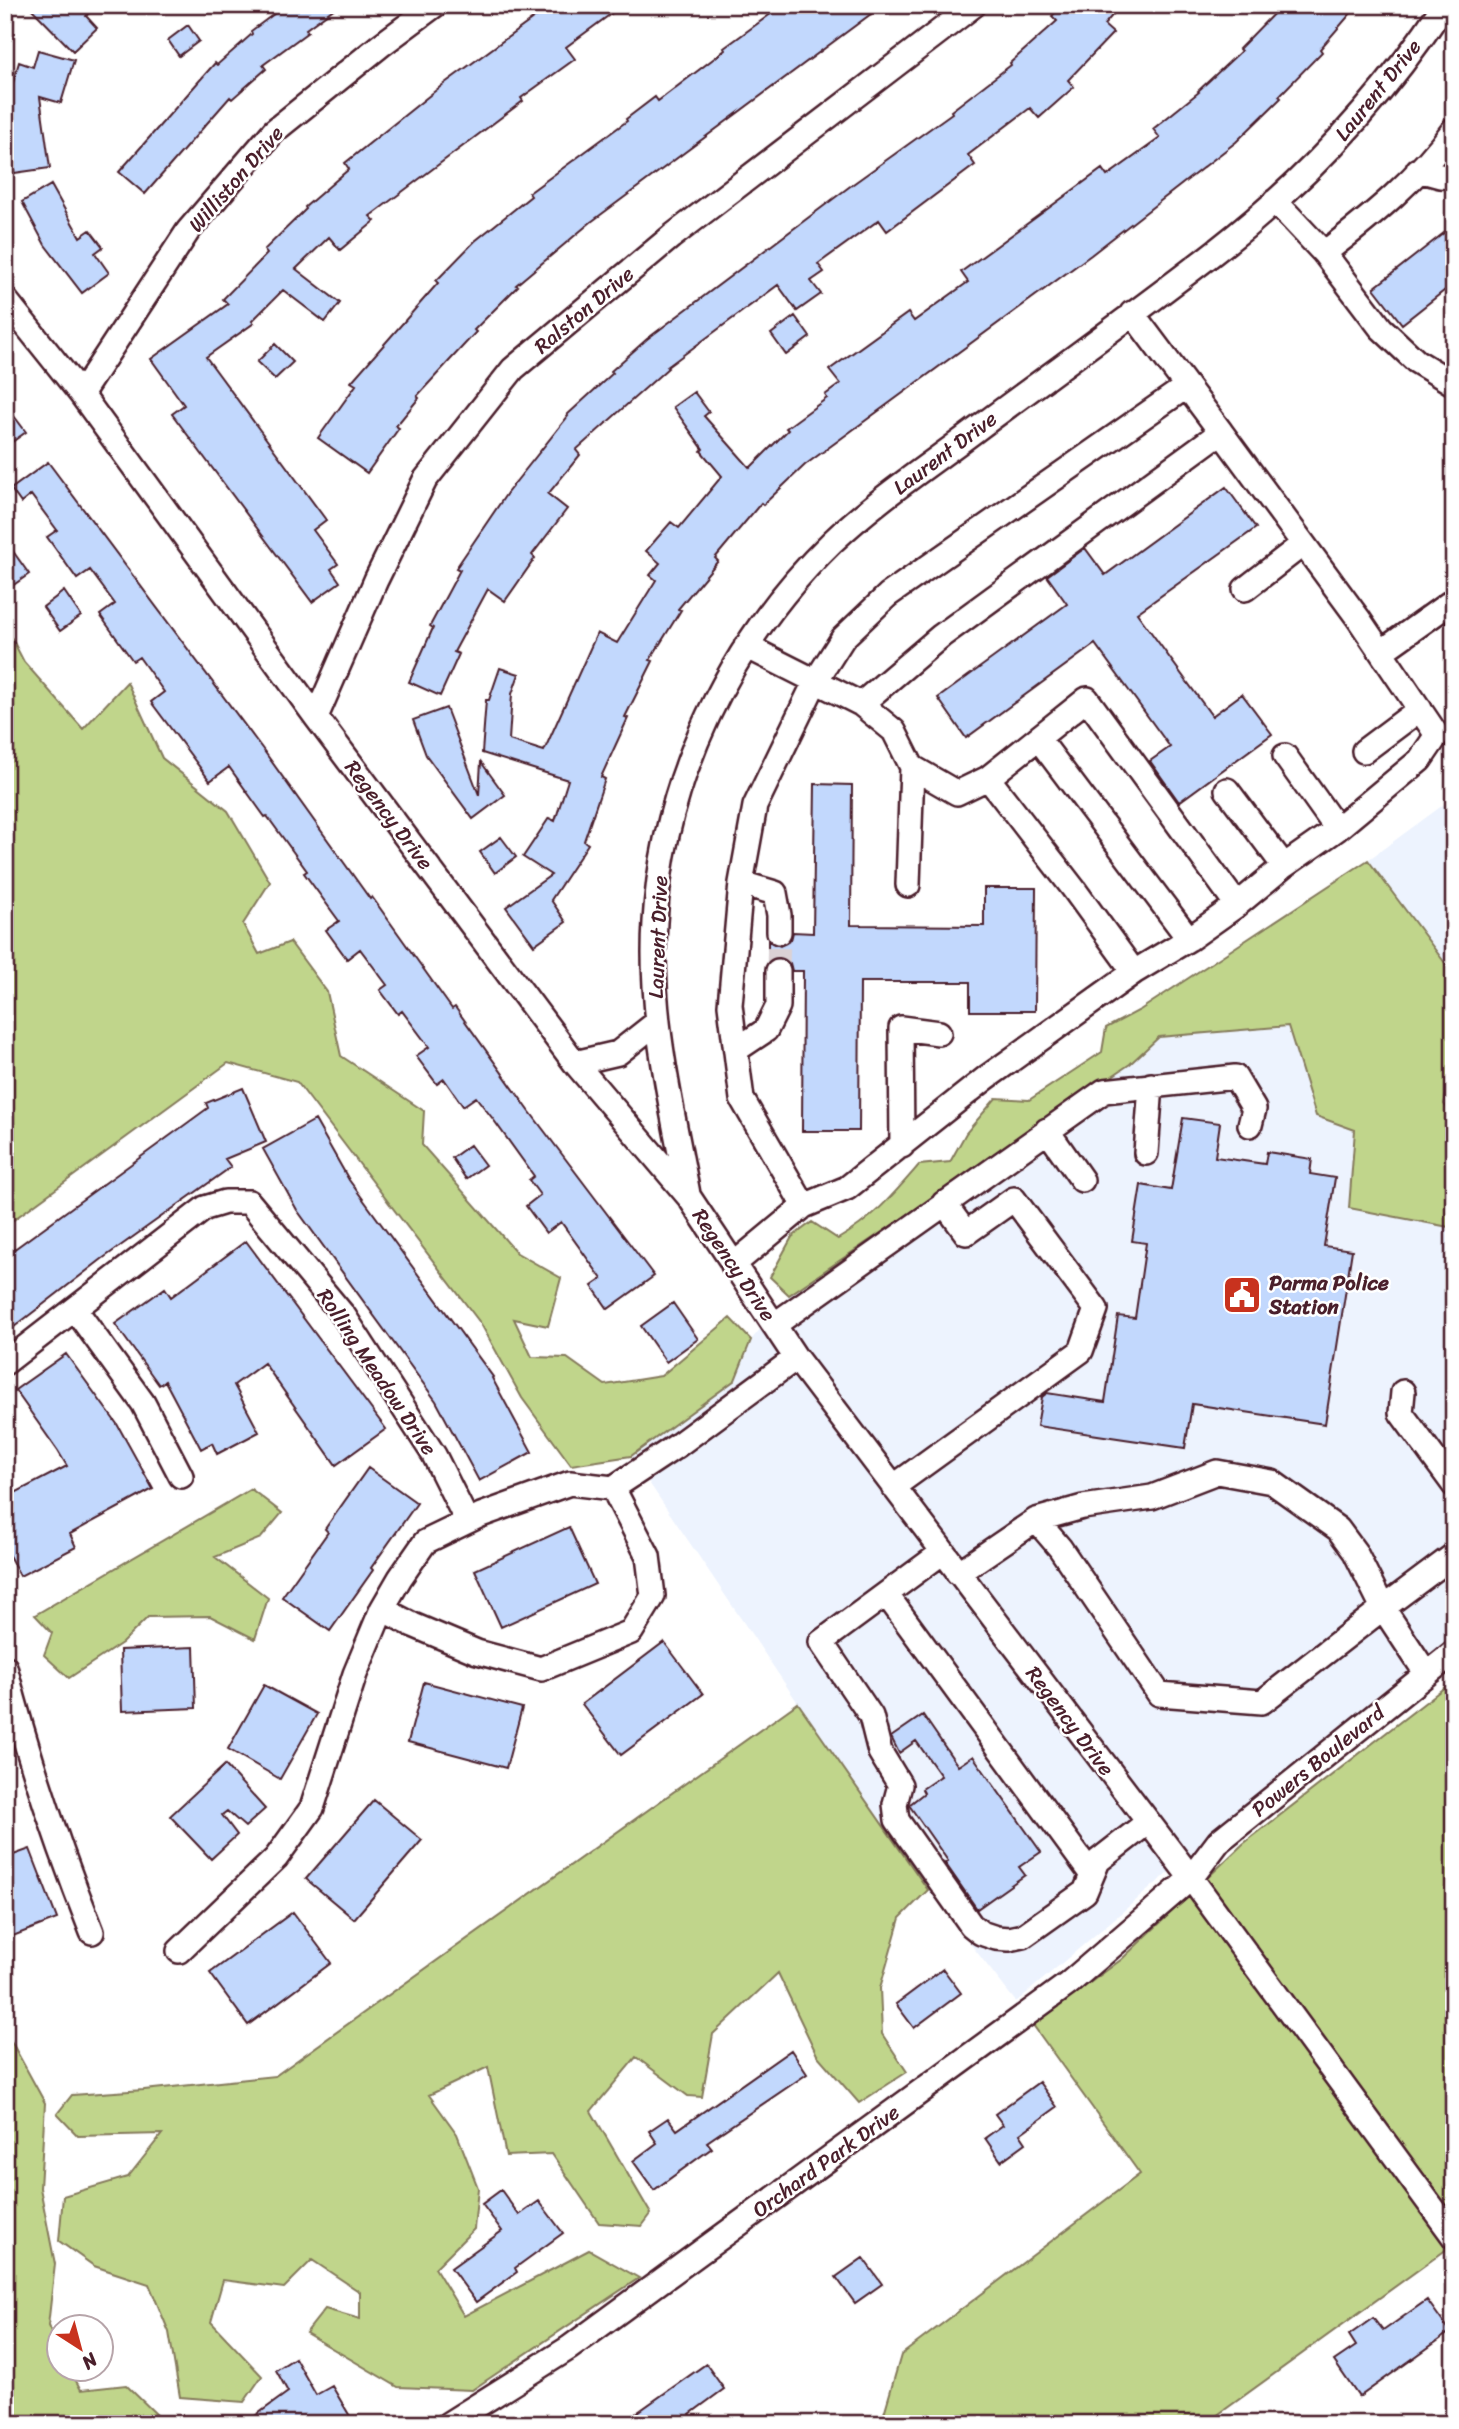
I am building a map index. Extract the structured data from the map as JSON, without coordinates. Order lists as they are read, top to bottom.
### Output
{
  "streets": {
    "street": [
      "Laurent Drive",
      "Williston Drive",
      "Ralston Drive",
      "Regency Drive",
      "Rolling Meadow Drive",
      "Powers Boulevard",
      "Orchard Park Drive"
    ]
  },
  "crossings": [
    ["Laurent Drive", "Regency Drive"],
    ["Williston Drive", "Regency Drive"],
    ["Ralston Drive", "Regency Drive"],
    ["Regency Drive", "Powers Boulevard"],
    ["Regency Drive", "Orchard Park Drive"],
    ["Powers Boulevard", "Orchard Park Drive"]
  ],
  "places": {
    "public building": ["Parma Police Station"]
  },
  "north": "bottom right"
}
